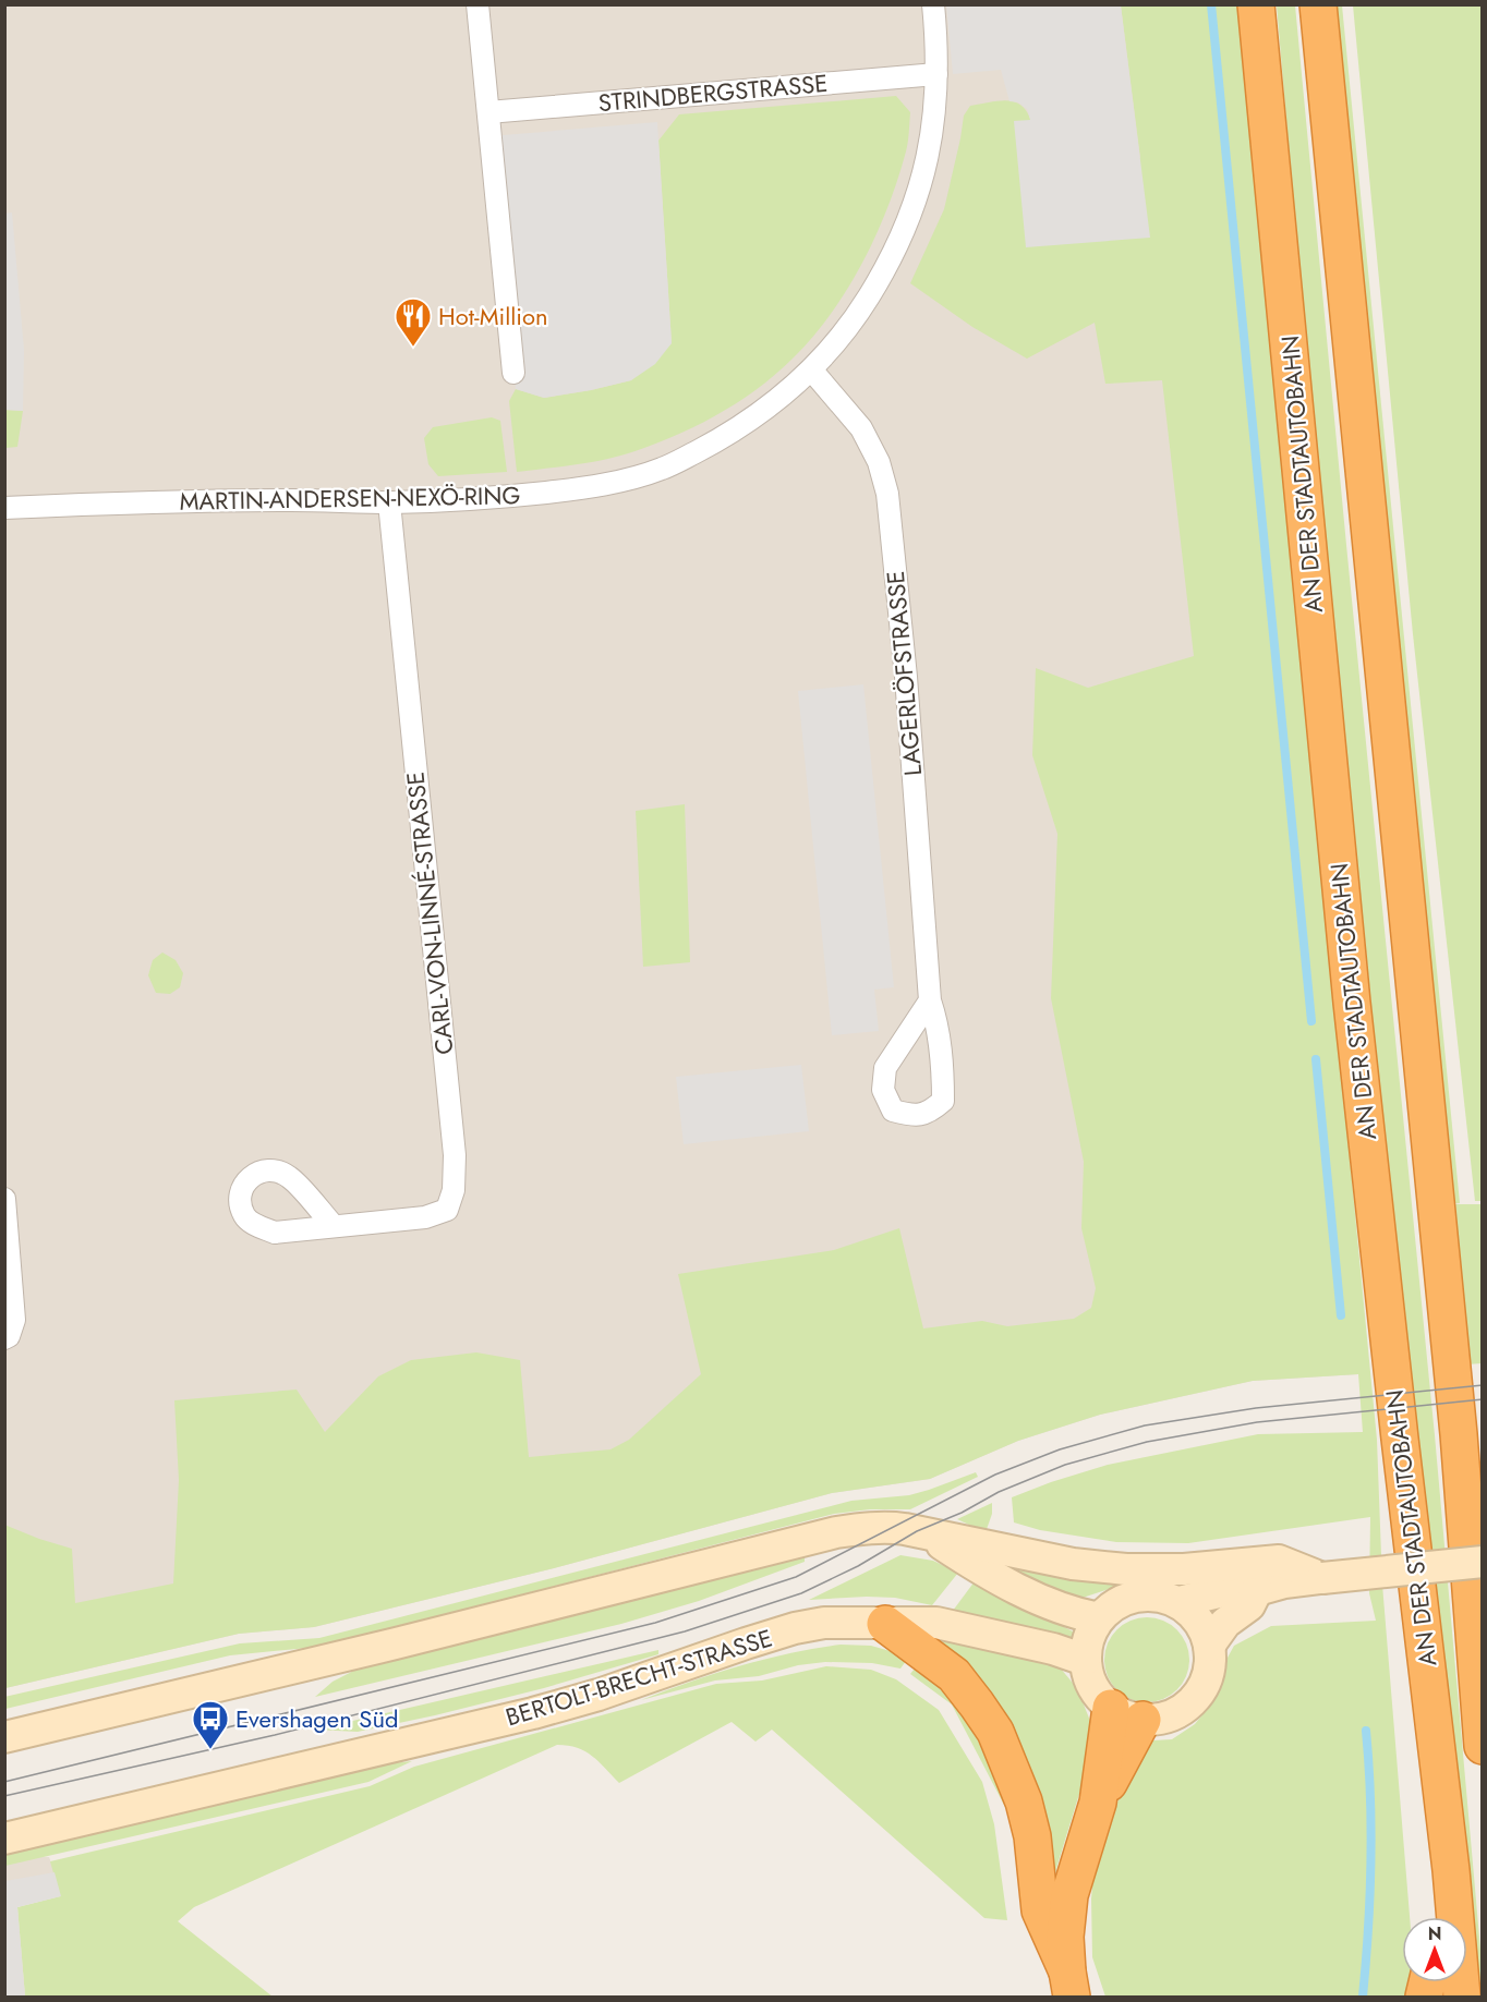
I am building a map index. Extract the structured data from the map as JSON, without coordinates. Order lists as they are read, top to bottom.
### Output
{
  "streets": {
    "highway": ["AN DER STADTAUTOBAHN"],
    "main road": ["BERTOLT-BRECHT-STRASSE"],
    "street": [
      "STRINDBERGSTRASSE",
      "MARTIN-ANDERSEN-NEXÖ-RING",
      "LAGERLÖFSTRASSE",
      "CARL-VON-LINNÉ-STRASSE"
    ]
  },
  "crossings": [
    ["STRINDBERGSTRASSE", "MARTIN-ANDERSEN-NEXÖ-RING"],
    ["MARTIN-ANDERSEN-NEXÖ-RING", "LAGERLÖFSTRASSE"],
    ["MARTIN-ANDERSEN-NEXÖ-RING", "CARL-VON-LINNÉ-STRASSE"]
  ],
  "places": {
    "restaurant": ["Hot-Million"],
    "bus stop": ["Evershagen Süd"]
  },
  "north": "top"
}
